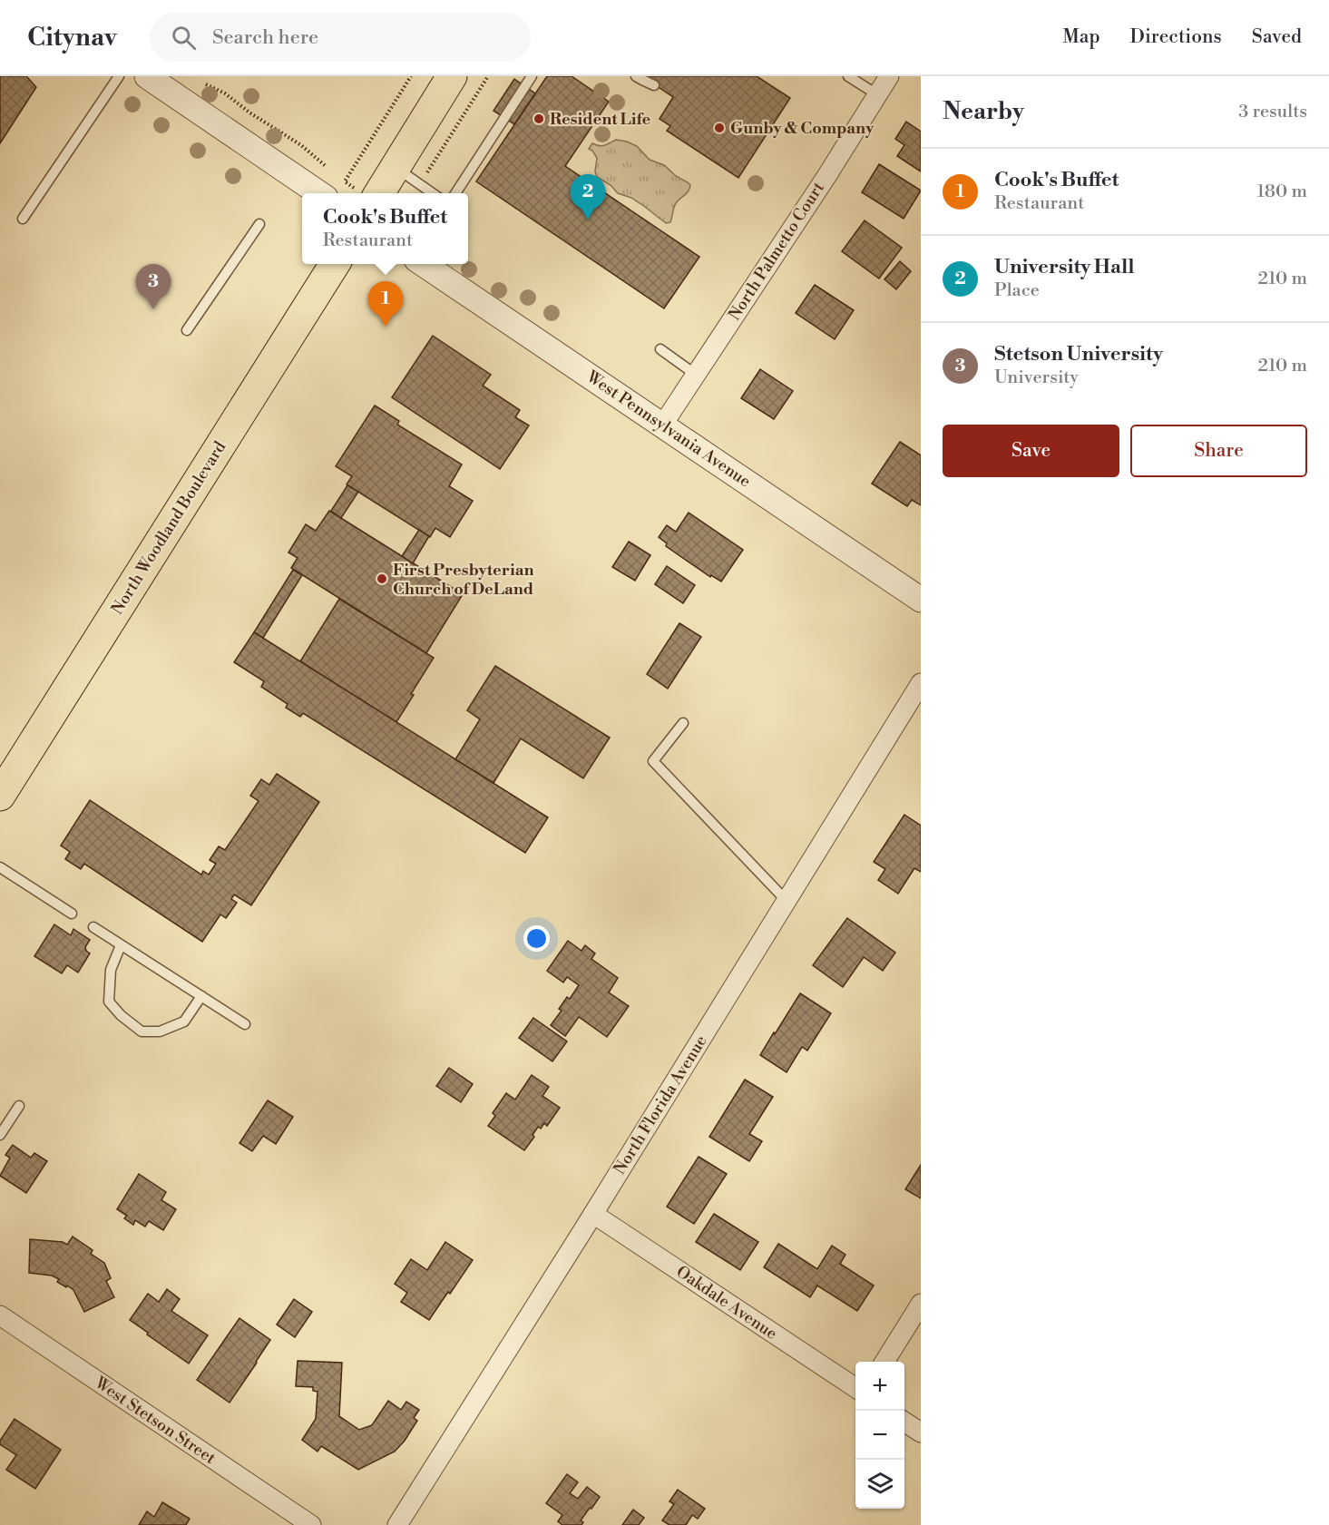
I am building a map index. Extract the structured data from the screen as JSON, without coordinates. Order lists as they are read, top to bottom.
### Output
{
  "streets": {
    "main road": ["North Woodland Boulevard"],
    "street": [
      "North Palmetto Court",
      "West Pennsylvania Avenue",
      "North Florida Avenue",
      "Oakdale Avenue",
      "West Stetson Street"
    ]
  },
  "crossings": [
    ["North Palmetto Court", "West Pennsylvania Avenue"],
    ["North Florida Avenue", "Oakdale Avenue"]
  ],
  "places": ["Resident Life", "Gunby & Company", "First Presbyterian Church of DeLand"],
  "page": {
    "header": "Citynav",
    "search": "Search here",
    "nav": ["Map", "Directions", "Saved"],
    "heading": ["Nearby", "3 results"],
    "list": [
      {
        "mark": "1",
        "name": "Cook's Buffet",
        "note": "Restaurant",
        "value": "180 m"
      },
      {
        "mark": "2",
        "name": "University Hall",
        "note": "Place",
        "value": "210 m"
      },
      {
        "mark": "3",
        "name": "Stetson University",
        "note": "University",
        "value": "210 m"
      }
    ],
    "pins": ["2", "3", "1"],
    "popup": ["Cook's Buffet", "Restaurant"],
    "buttons": ["Save", "Share"],
    "map_buttons": ["+", "−"]
  }
}
